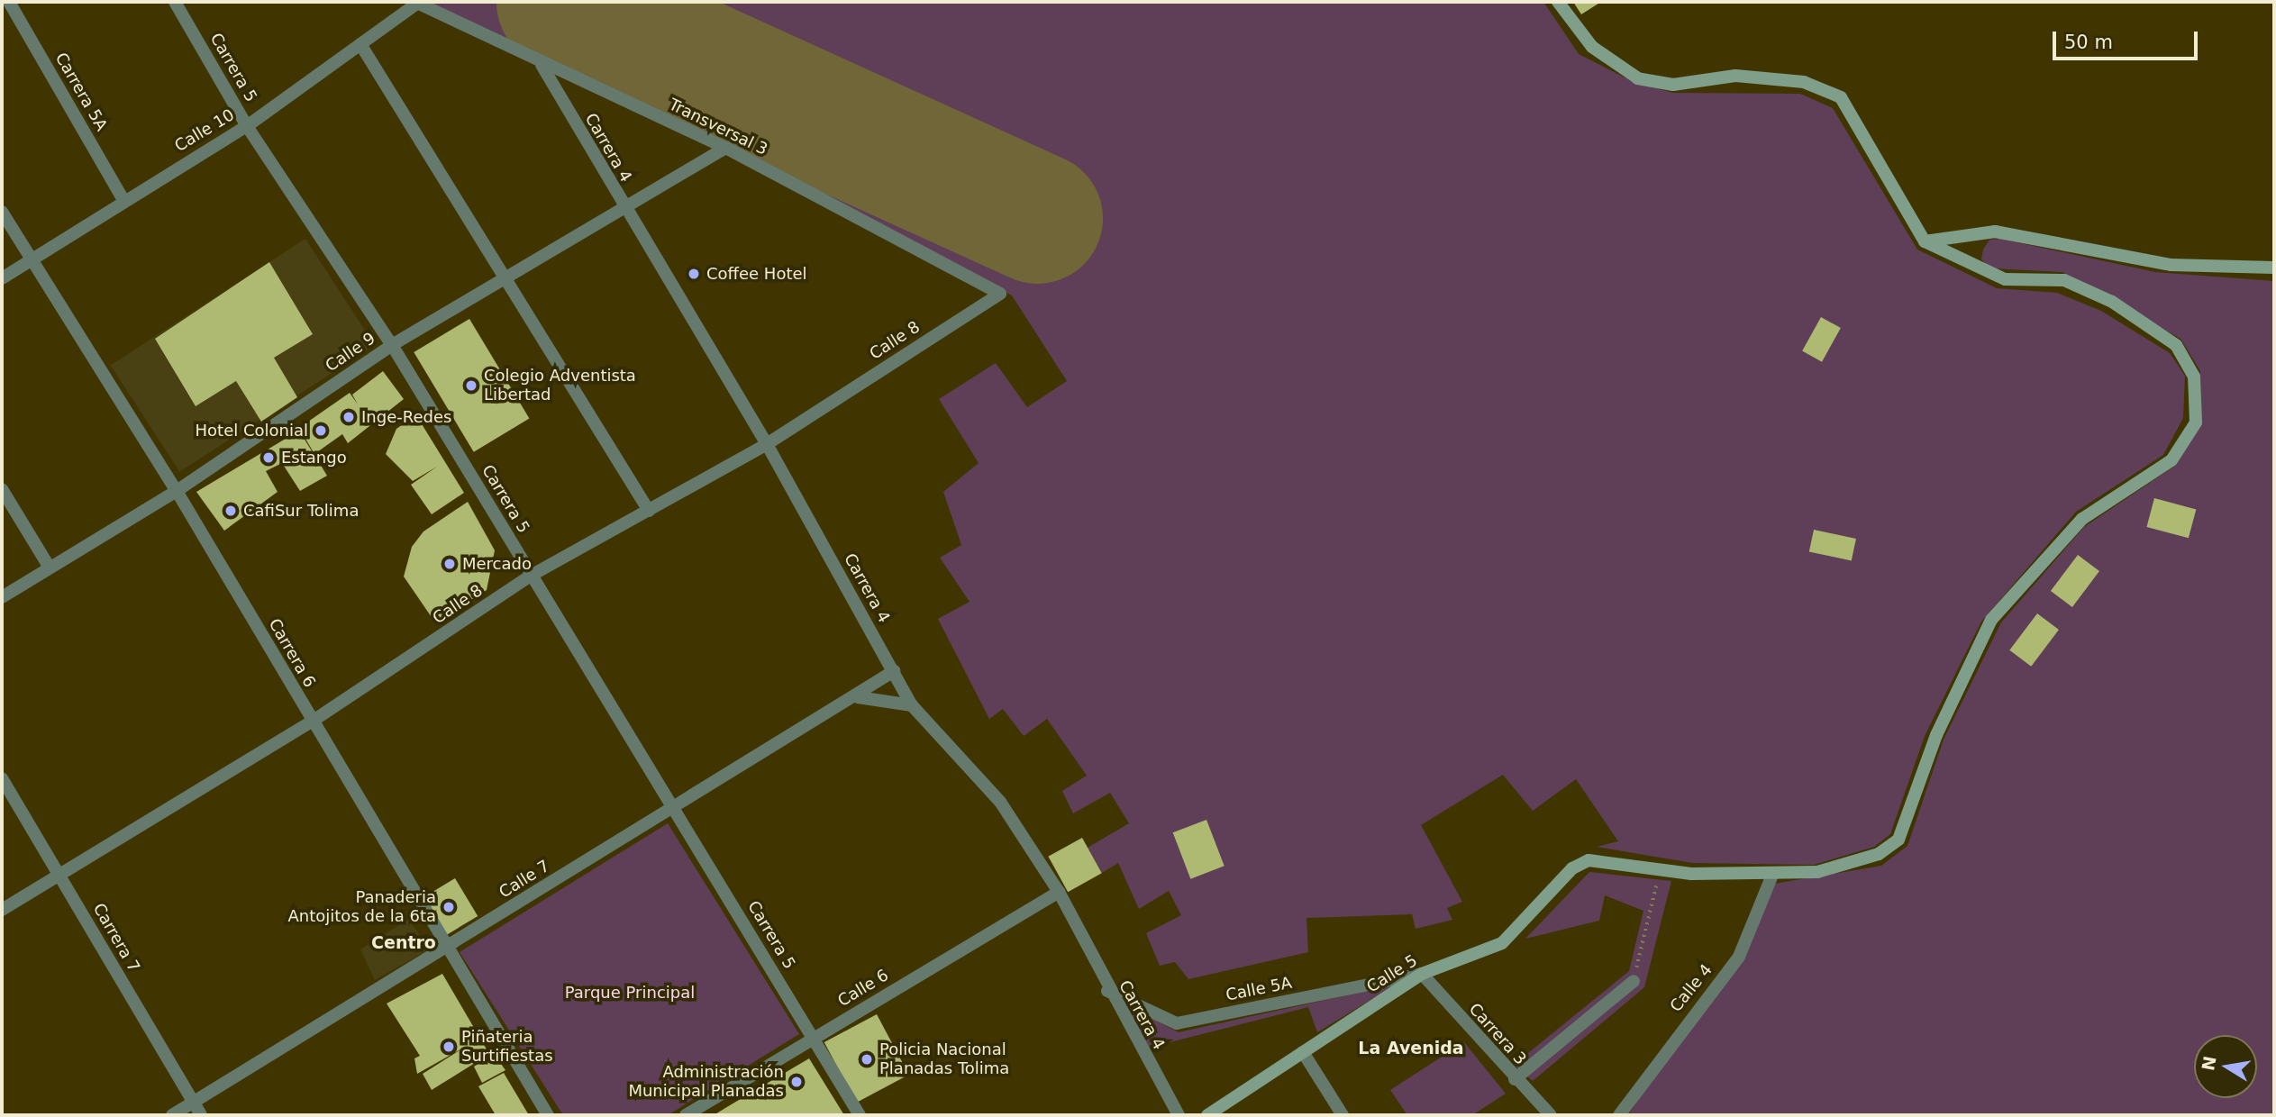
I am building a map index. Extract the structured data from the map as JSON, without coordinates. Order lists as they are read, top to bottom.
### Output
{
  "streets": {
    "main road": ["Calle 5"],
    "street": [
      "Carrera 5",
      "Carrera 5A",
      "Transversal 3",
      "Calle 10",
      "Carrera 4",
      "Calle 8",
      "Calle 9",
      "Carrera 6",
      "Calle 7",
      "Carrera 7",
      "Calle 6",
      "Calle 4",
      "Calle 5A",
      "Carrera 3"
    ]
  },
  "crossings": [
    ["Carrera 5", "Calle 10"],
    ["Carrera 5", "Calle 8"],
    ["Carrera 5", "Calle 9"],
    ["Carrera 5", "Calle 7"],
    ["Carrera 5", "Calle 6"],
    ["Carrera 5A", "Calle 10"],
    ["Transversal 3", "Calle 10"],
    ["Transversal 3", "Carrera 4"],
    ["Transversal 3", "Calle 8"],
    ["Transversal 3", "Calle 9"],
    ["Calle 10", "Carrera 6"],
    ["Carrera 4", "Calle 8"],
    ["Carrera 4", "Calle 9"],
    ["Carrera 4", "Calle 7"],
    ["Carrera 4", "Calle 6"],
    ["Carrera 4", "Calle 5A"],
    ["Calle 8", "Carrera 6"],
    ["Calle 8", "Carrera 7"],
    ["Calle 9", "Carrera 6"],
    ["Carrera 6", "Calle 7"],
    ["Calle 7", "Carrera 7"],
    ["Calle 5", "Calle 5A"],
    ["Calle 5", "Carrera 3"],
    ["Calle 5A", "Carrera 3"]
  ],
  "districts": ["Centro", "La Avenida"],
  "parks": ["Parque Principal"],
  "places": [
    "Coffee Hotel",
    "Colegio Adventista Libertad",
    "Inge-Redes",
    "Hotel Colonial",
    "Estango",
    "CafiSur Tolima",
    "Mercado",
    "Panaderia Antojitos de la 6ta",
    "Piñateria Surtifiestas",
    "Policia Nacional Planadas Tolima",
    "Administración Municipal Planadas"
  ],
  "scale_bar": "50 m",
  "north": "left"
}
